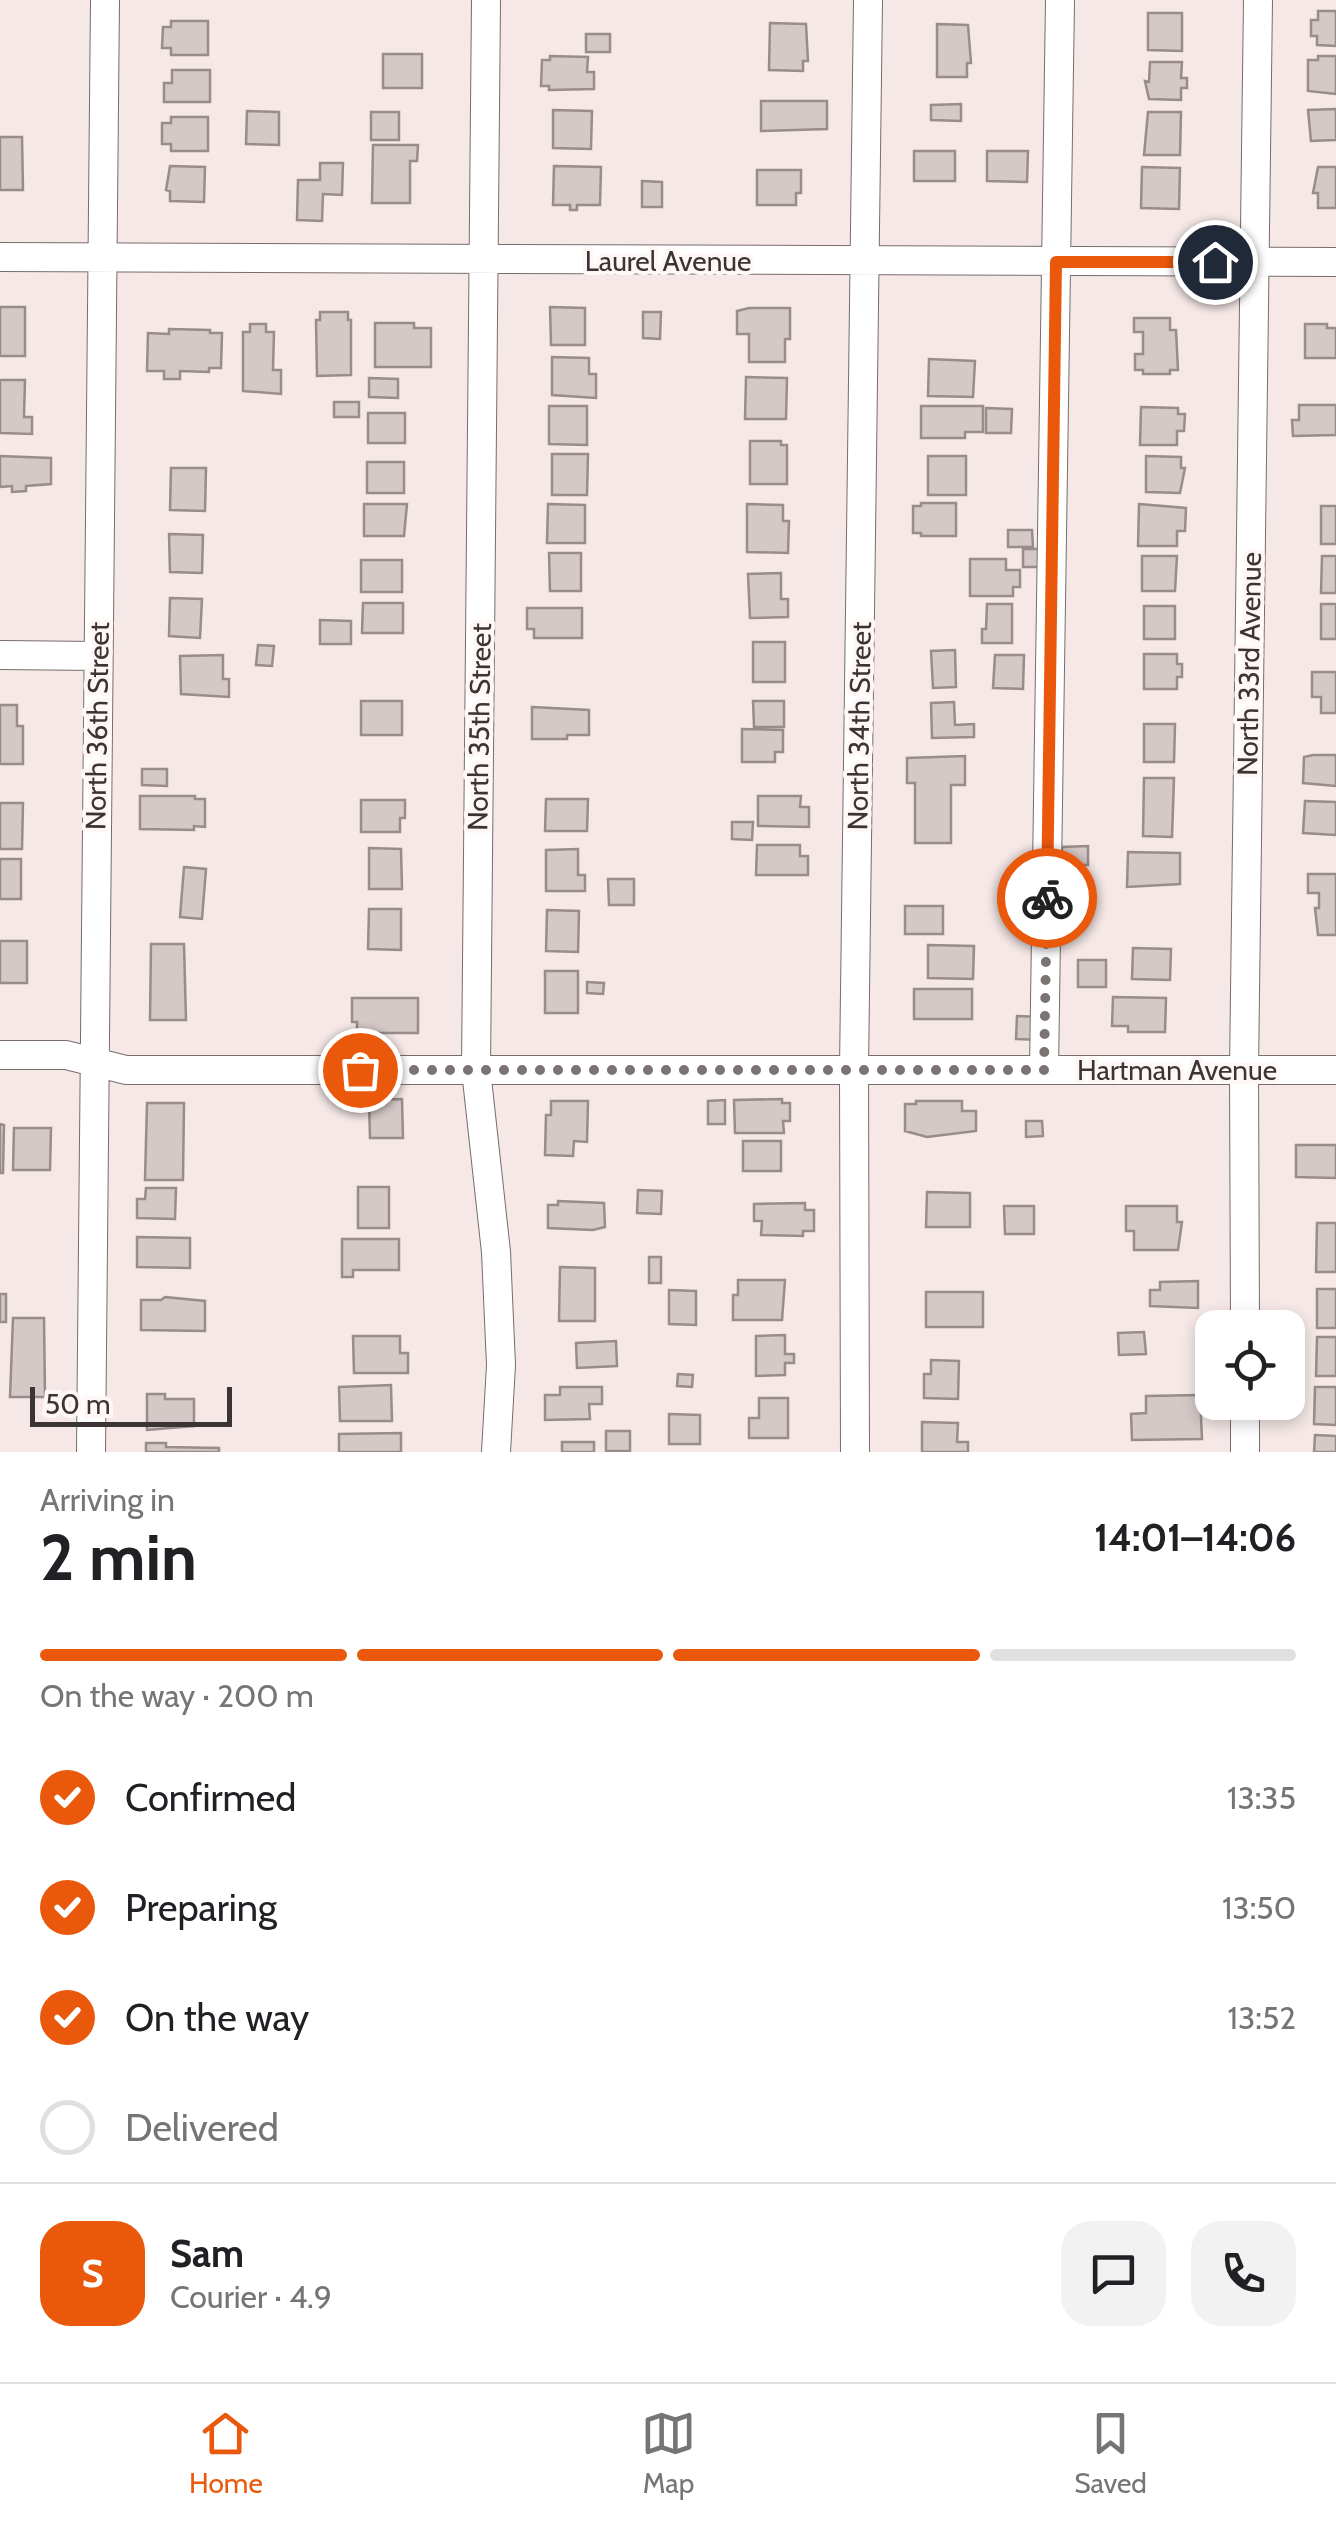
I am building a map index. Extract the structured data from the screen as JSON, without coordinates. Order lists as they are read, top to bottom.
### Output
{
  "streets": {
    "street": [
      "Laurel Avenue",
      "North 33rd Avenue",
      "North 36th Street",
      "North 34th Street",
      "North 35th Street",
      "Hartman Avenue"
    ]
  },
  "crossings": [
    ["Laurel Avenue", "North 33rd Avenue"],
    ["Laurel Avenue", "North 36th Street"],
    ["Laurel Avenue", "North 34th Street"],
    ["Laurel Avenue", "North 35th Street"],
    ["North 33rd Avenue", "Hartman Avenue"],
    ["North 36th Street", "Hartman Avenue"],
    ["North 34th Street", "Hartman Avenue"],
    ["North 35th Street", "Hartman Avenue"]
  ],
  "scale_bar": "50 m",
  "page": {
    "scale": "50 m",
    "heading": ["2 min", "Arriving in", "14:01–14:06"],
    "panel": ["Sam", "Courier · 4.9"],
    "bar": "On the way · 200 m",
    "list": [
      ["Confirmed", "13:35"],
      ["Preparing", "13:50"],
      ["On the way", "13:52"],
      "Delivered"
    ],
    "round": "S",
    "tabs": ["Home", "Map", "Saved"]
  }
}
